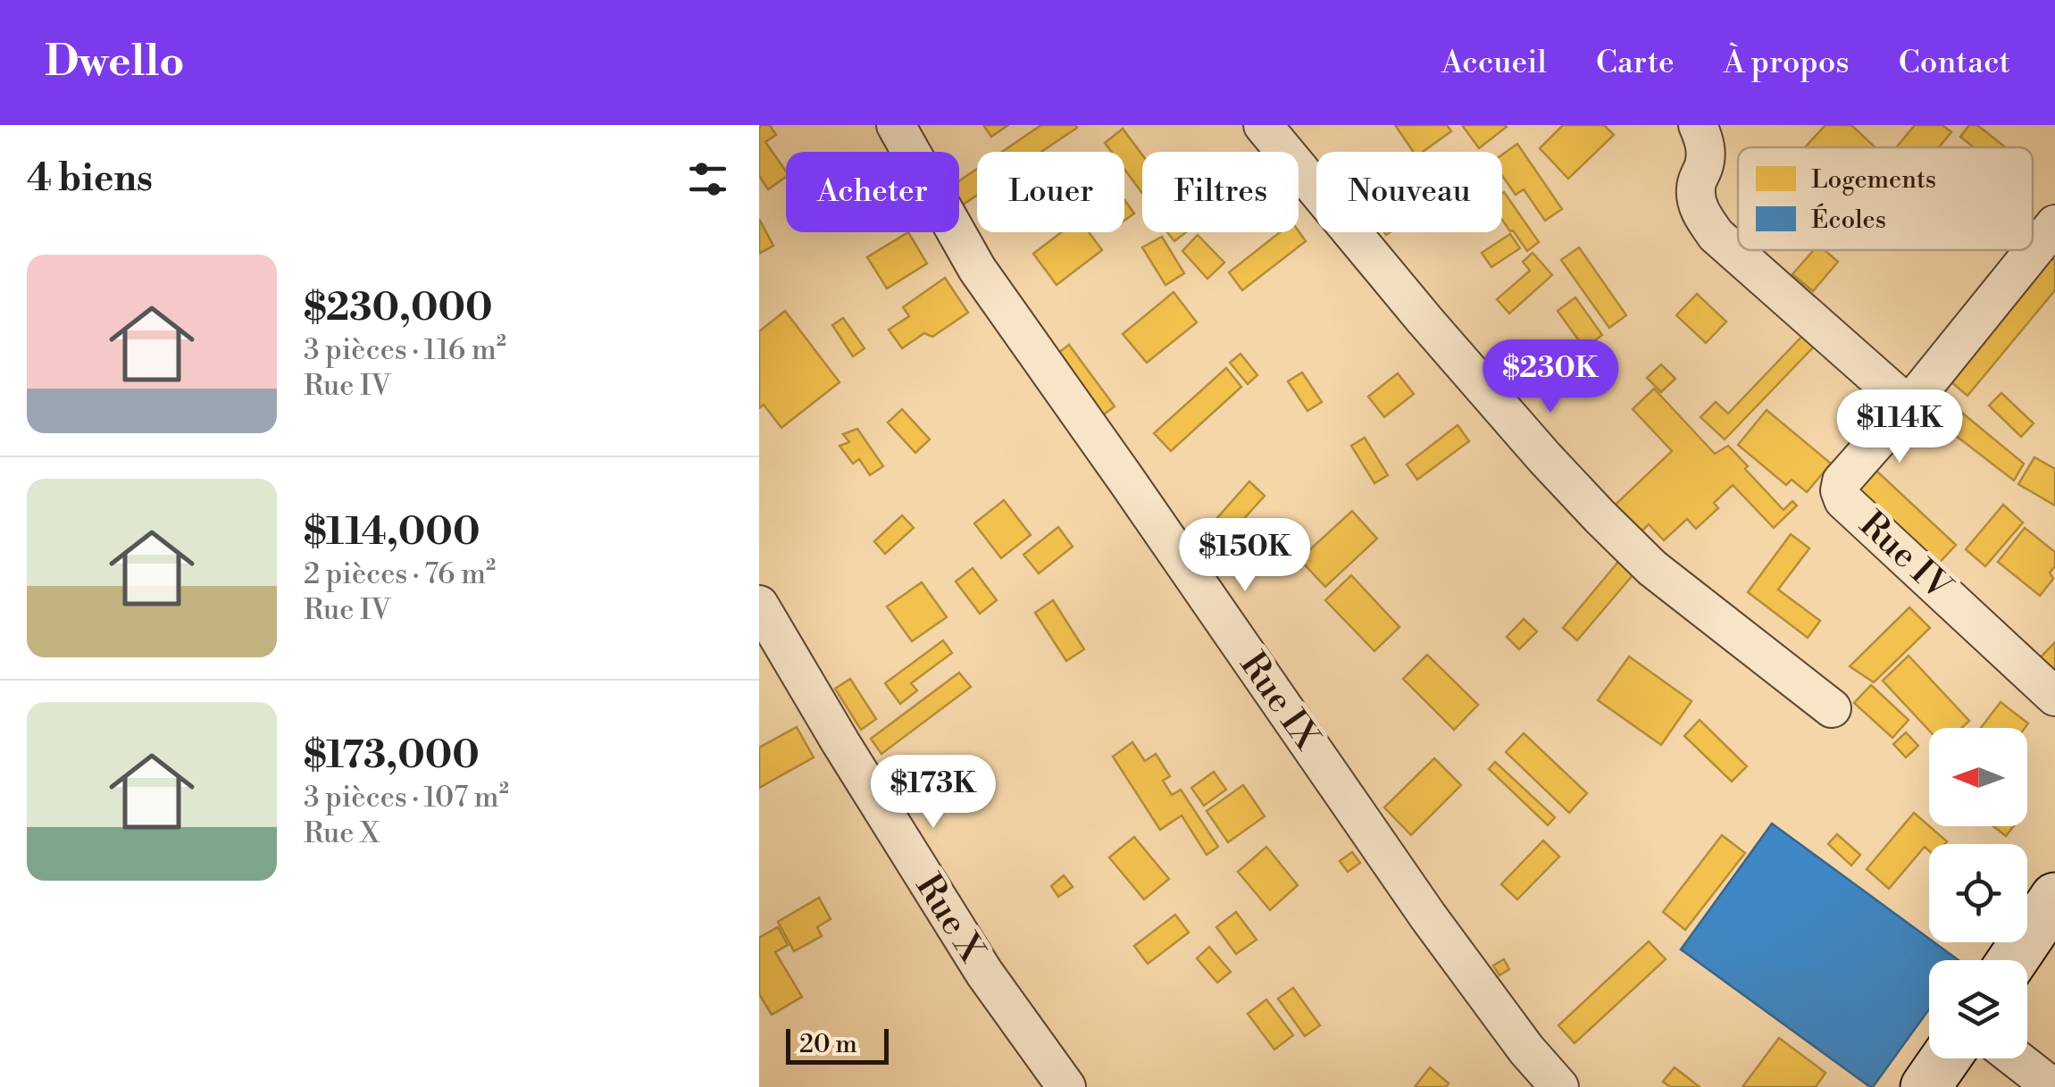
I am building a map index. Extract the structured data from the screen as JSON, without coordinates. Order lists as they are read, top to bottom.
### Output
{
  "streets": {
    "street": ["Rue IV", "Rue IX", "Rue X"]
  },
  "legend": ["Logements", "Écoles"],
  "scale_bar": "20 m",
  "north": "left",
  "page": {
    "header": "Dwello",
    "nav": [
      "Accueil",
      "Carte",
      "À propos",
      "Contact"
    ],
    "heading": "4 biens",
    "chip": [
      "Acheter",
      "Louer",
      "Filtres",
      "Nouveau"
    ],
    "list": [
      {
        "name": "$230,000",
        "note": "3 pièces · 116 m² · Rue IV"
      },
      {
        "name": "$114,000",
        "note": "2 pièces · 76 m² · Rue IV"
      },
      {
        "name": "$173,000",
        "note": "3 pièces · 107 m² · Rue X"
      }
    ],
    "price": [
      "$230K",
      "$114K",
      "$150K",
      "$173K"
    ],
    "scale": "20 m"
  }
}
